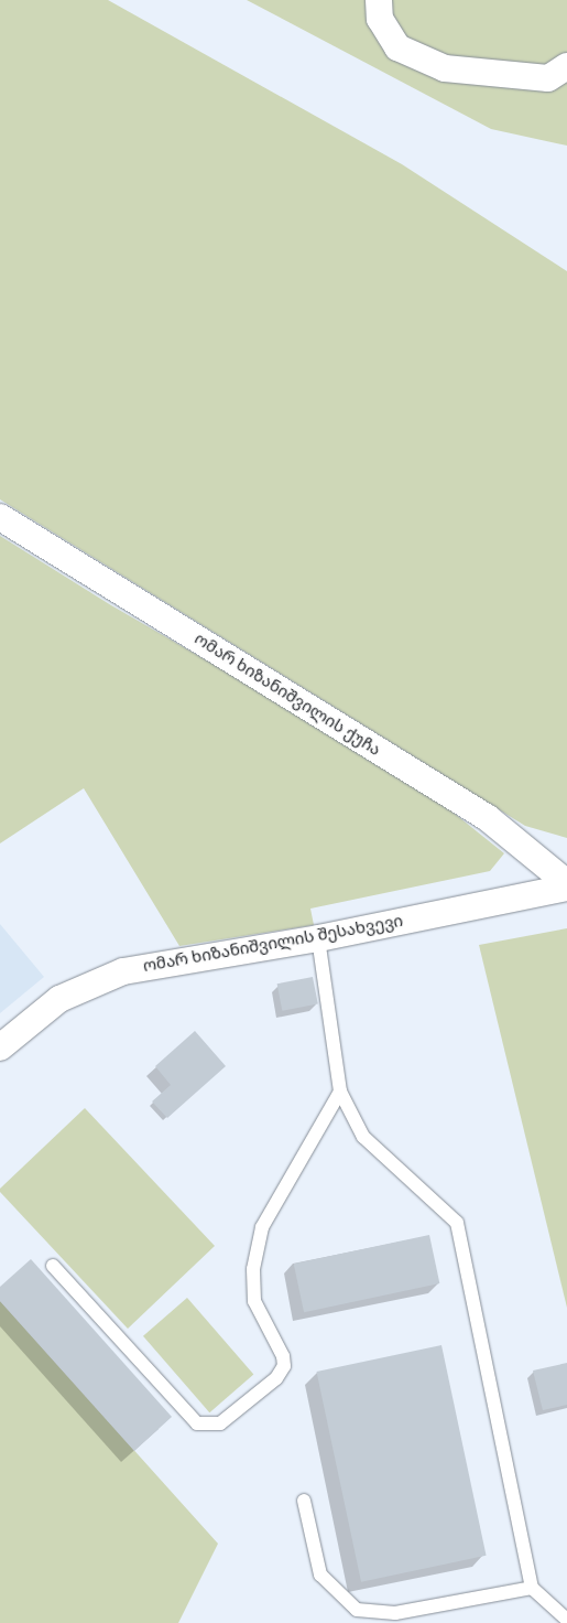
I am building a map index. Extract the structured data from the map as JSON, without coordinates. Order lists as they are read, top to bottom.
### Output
{
  "streets": {
    "street": ["ომარ ხიზანიშვილის ქუჩა", "ომარ ხიზანიშვილის შესახვევი"]
  }
}
